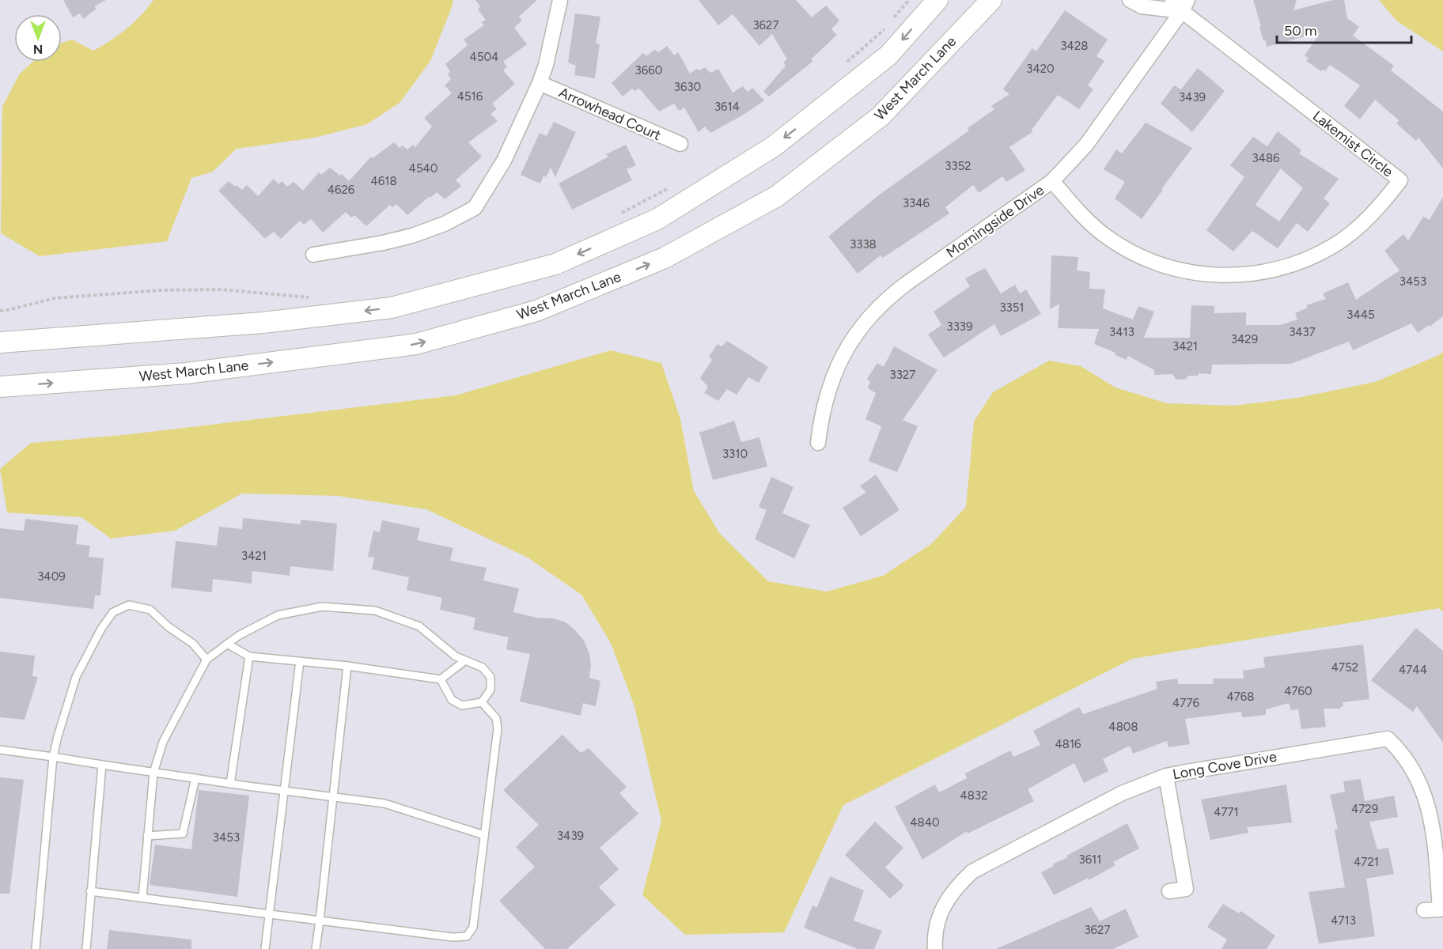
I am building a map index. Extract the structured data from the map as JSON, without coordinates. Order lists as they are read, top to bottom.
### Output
{
  "streets": {
    "main road": ["West March Lane"],
    "street": [
      "Arrowhead Court",
      "Lakemist Circle",
      "Morningside Drive",
      "Long Cove Drive"
    ]
  },
  "crossings": [
    ["Lakemist Circle", "Morningside Drive"]
  ],
  "house_numbers": [
    "3627",
    "3428",
    "4504",
    "3420",
    "3660",
    "3630",
    "4516",
    "3439",
    "3614",
    "3486",
    "3352",
    "4540",
    "4618",
    "4626",
    "3346",
    "3338",
    "3453",
    "3351",
    "3445",
    "3339",
    "3413",
    "3437",
    "3429",
    "3421",
    "3327",
    "3310",
    "3421",
    "3409",
    "4752",
    "4744",
    "4760",
    "4768",
    "4776",
    "4808",
    "4816",
    "4832",
    "4729",
    "4771",
    "4840",
    "3439",
    "3453",
    "3611",
    "4721",
    "4713",
    "3627"
  ],
  "scale_bar": "50 m",
  "north": "bottom"
}
